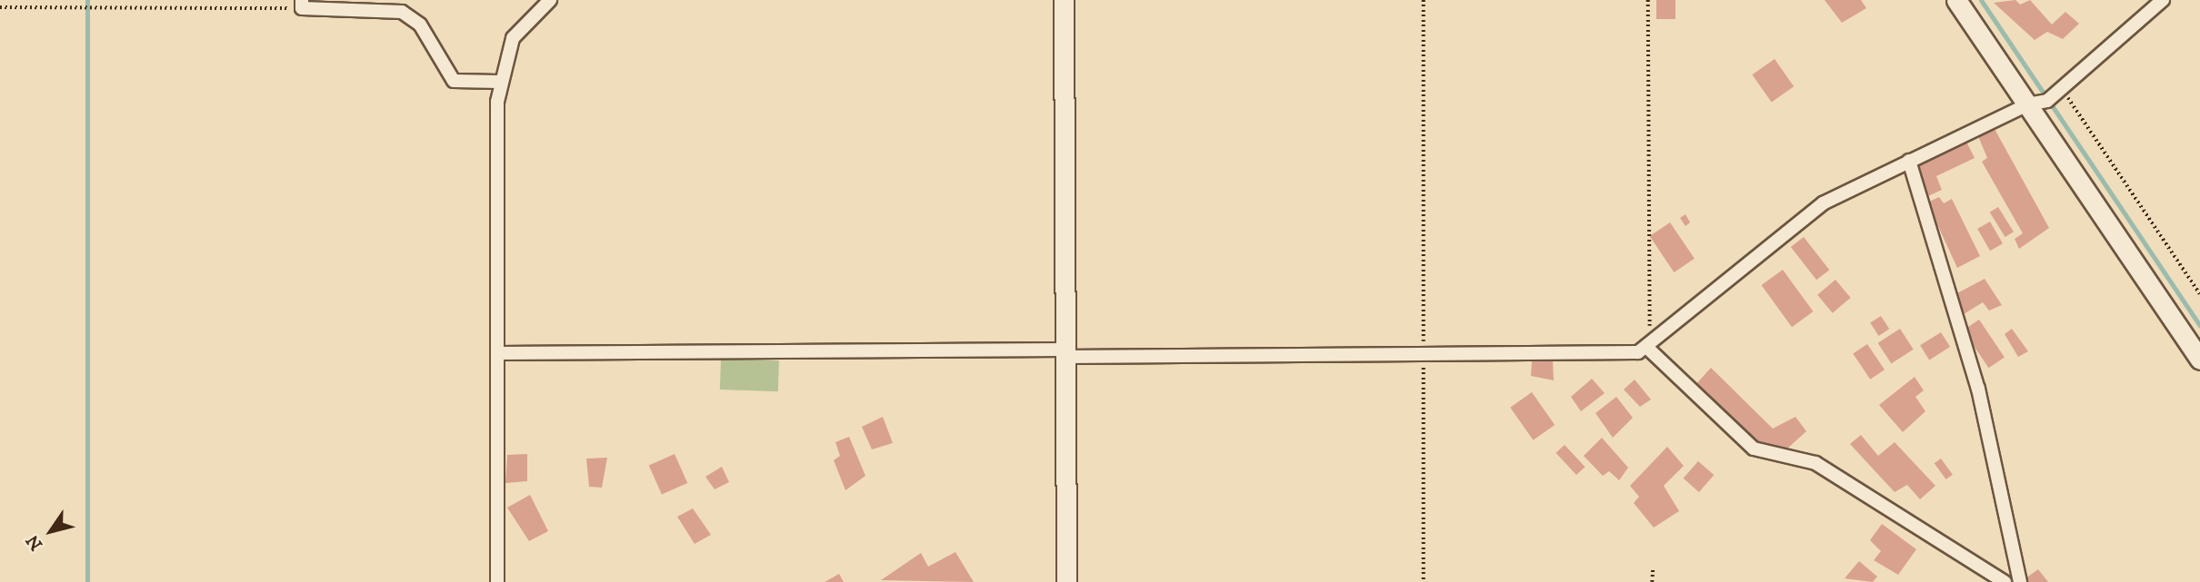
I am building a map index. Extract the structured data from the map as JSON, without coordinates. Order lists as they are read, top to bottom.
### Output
{
  "north": "bottom left"
}
